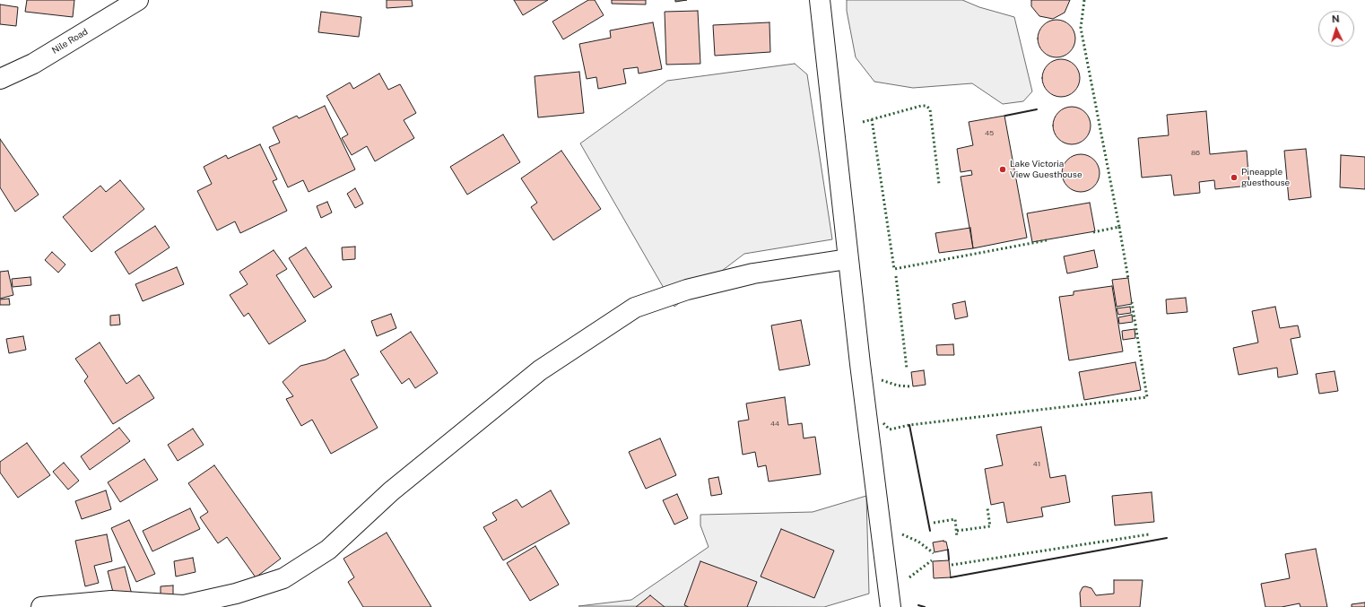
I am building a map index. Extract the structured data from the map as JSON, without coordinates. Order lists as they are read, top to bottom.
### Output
{
  "streets": {
    "street": ["Nile Road"]
  },
  "places": ["Lake Victoria View Guesthouse", "Pineapple guesthouse"],
  "house_numbers": [
    "45",
    "86",
    "44",
    "41"
  ],
  "north": "top"
}
